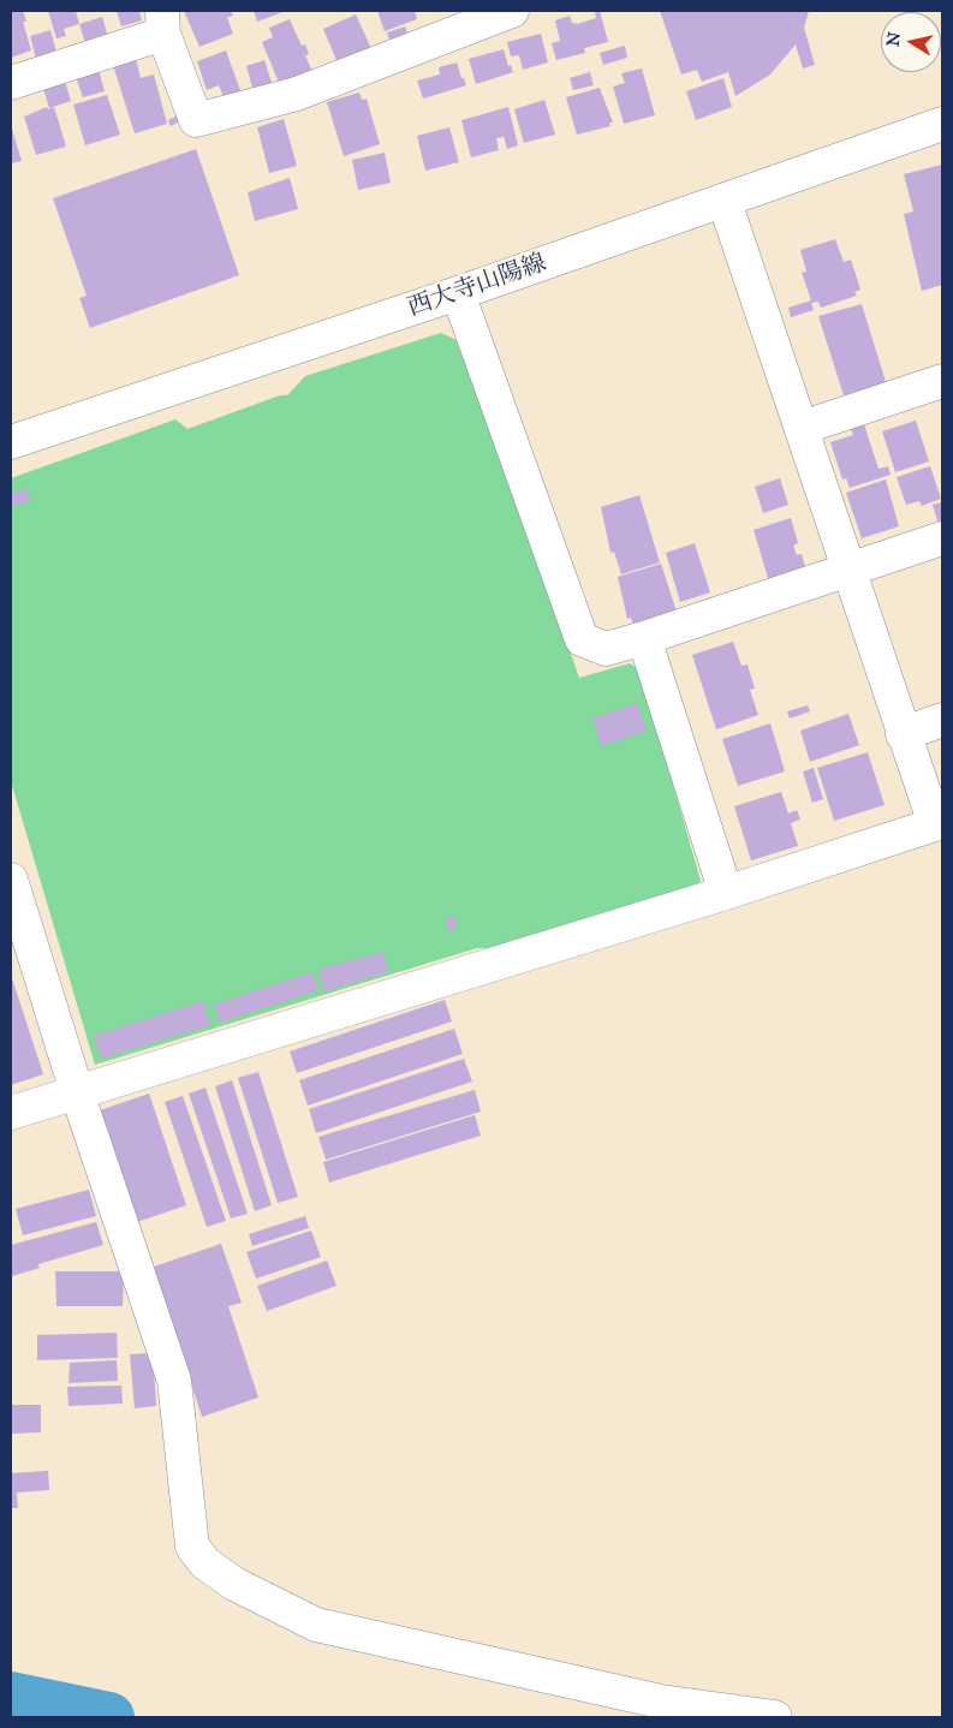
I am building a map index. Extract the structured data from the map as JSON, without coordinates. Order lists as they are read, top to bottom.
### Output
{
  "streets": {
    "street": ["西大寺山陽線"]
  },
  "north": "left"
}
